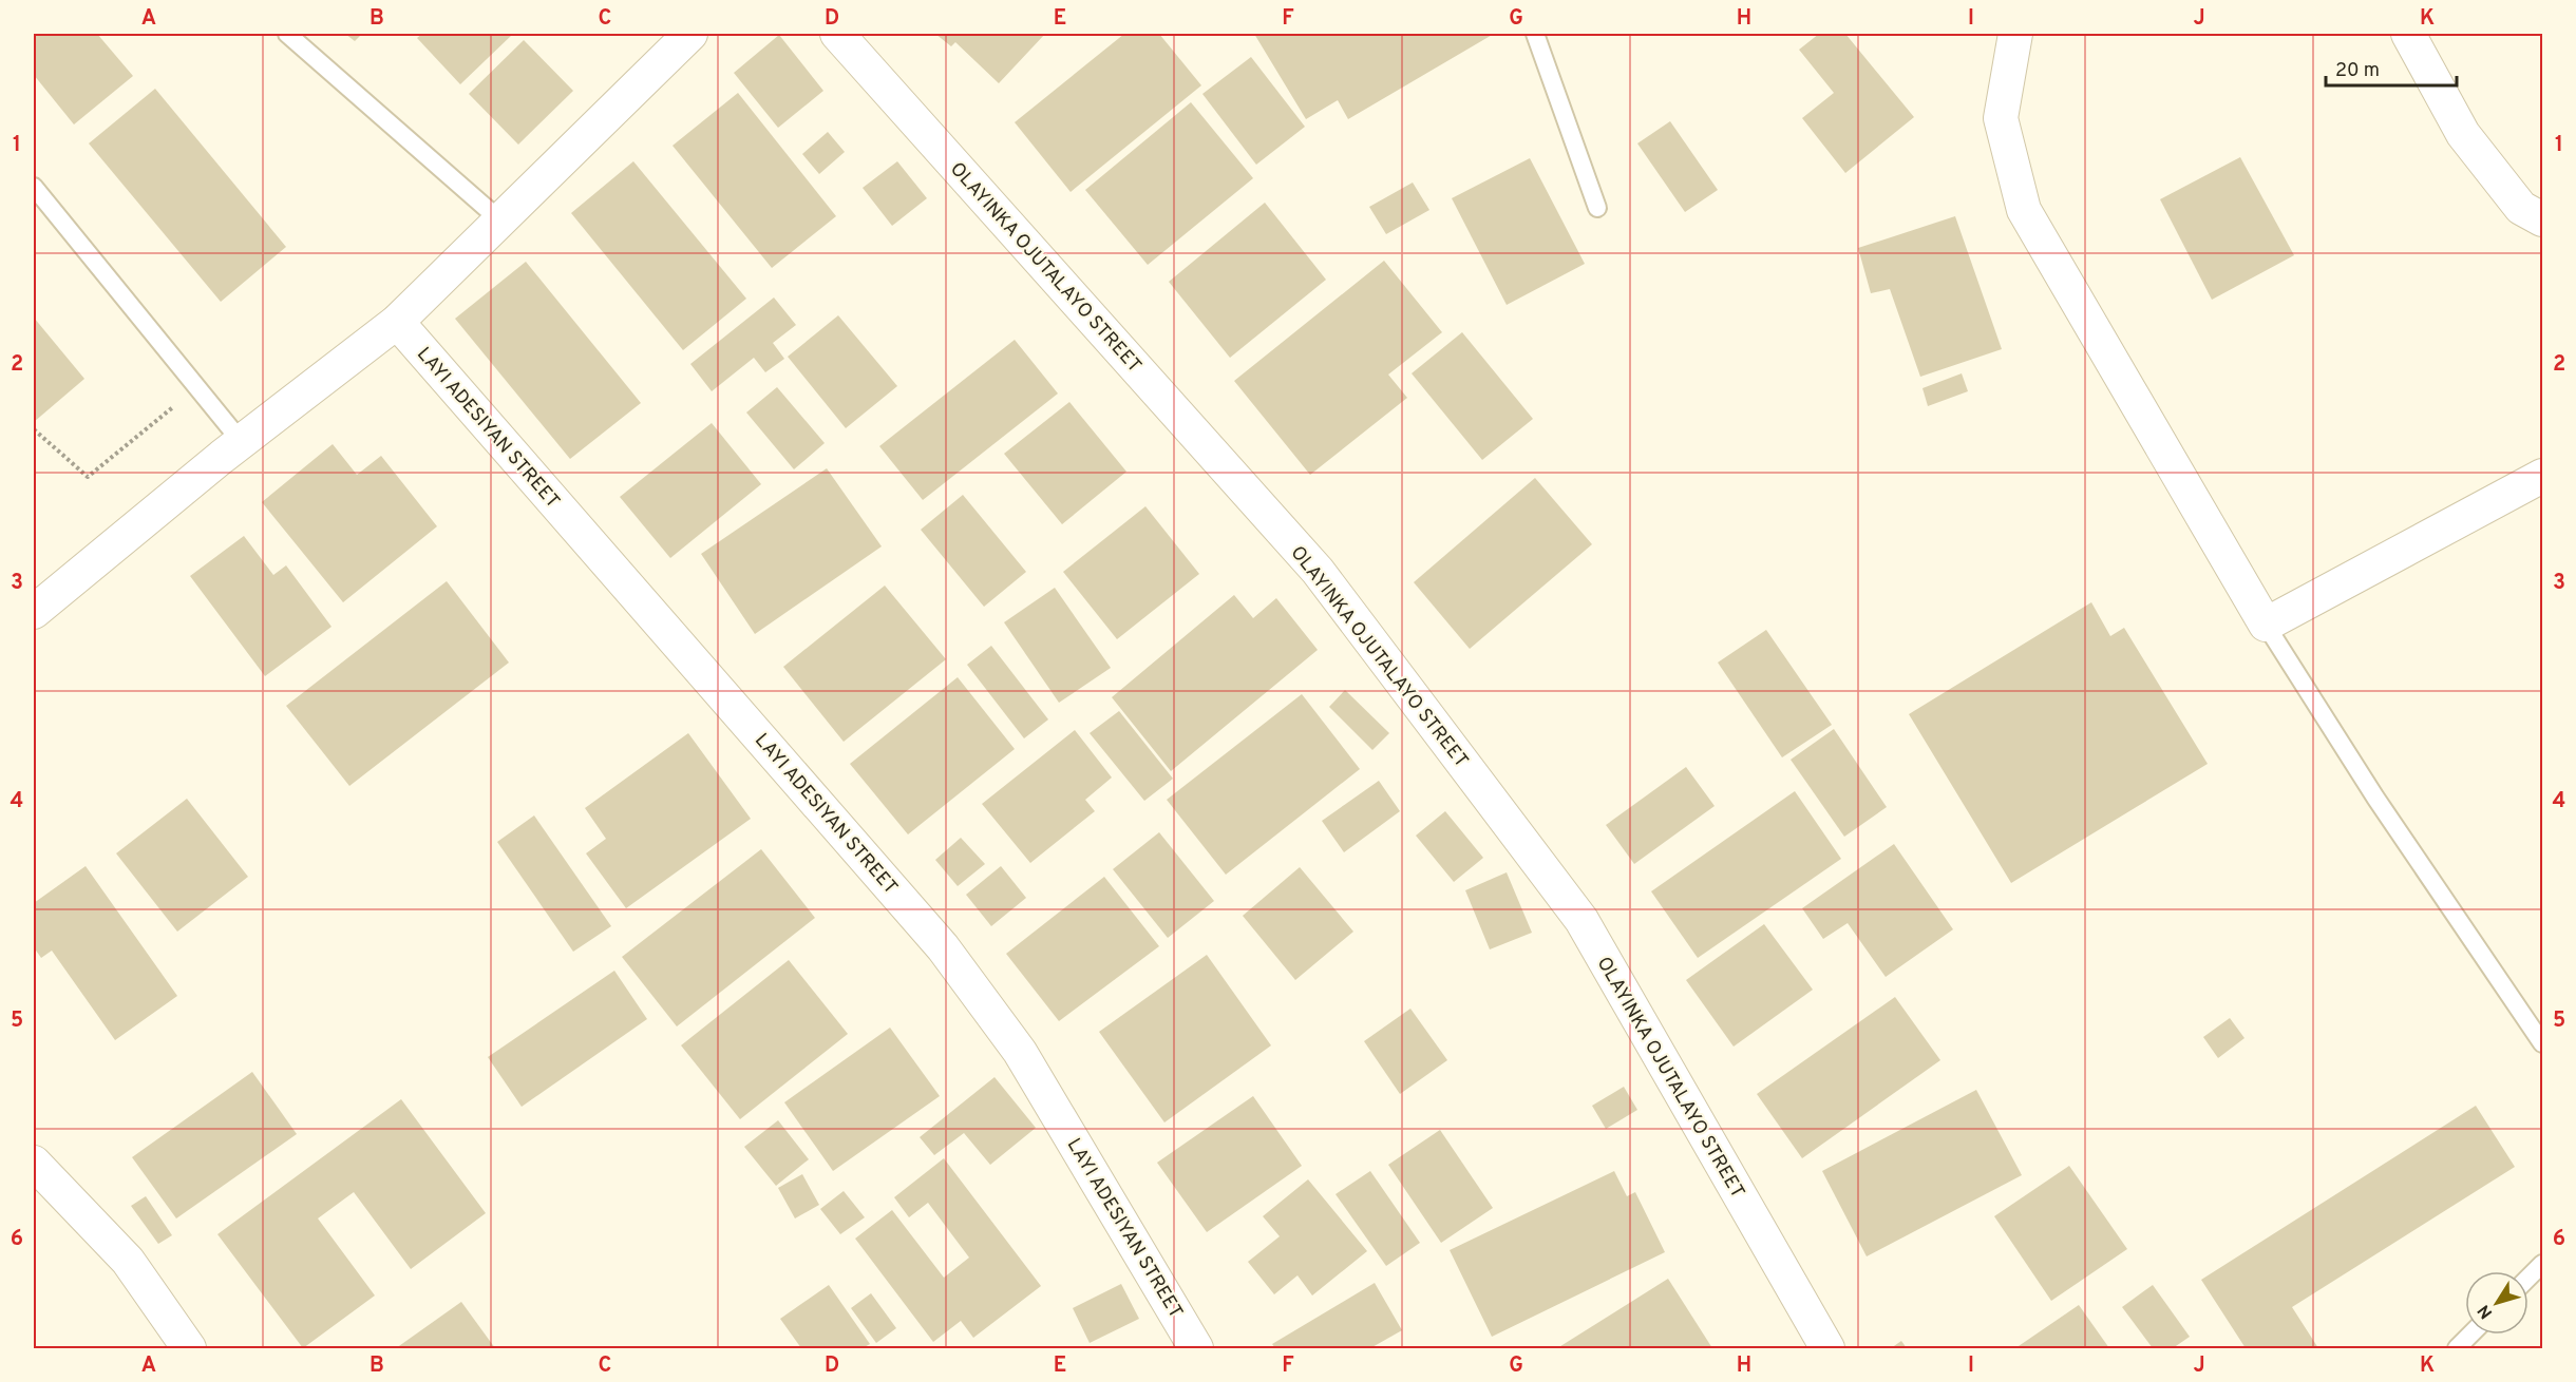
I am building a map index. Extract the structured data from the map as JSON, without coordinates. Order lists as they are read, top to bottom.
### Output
{
  "streets": {
    "street": ["OLAYINKA OJUTALAYO STREET", "LAYI ADESIYAN STREET"]
  },
  "scale_bar": "20 m",
  "north": "bottom left",
  "grid": {
    "columns": [
      "A",
      "B",
      "C",
      "D",
      "E",
      "F",
      "G",
      "H",
      "I",
      "J",
      "K"
    ],
    "rows": [
      "1",
      "2",
      "3",
      "4",
      "5",
      "6"
    ]
  }
}
